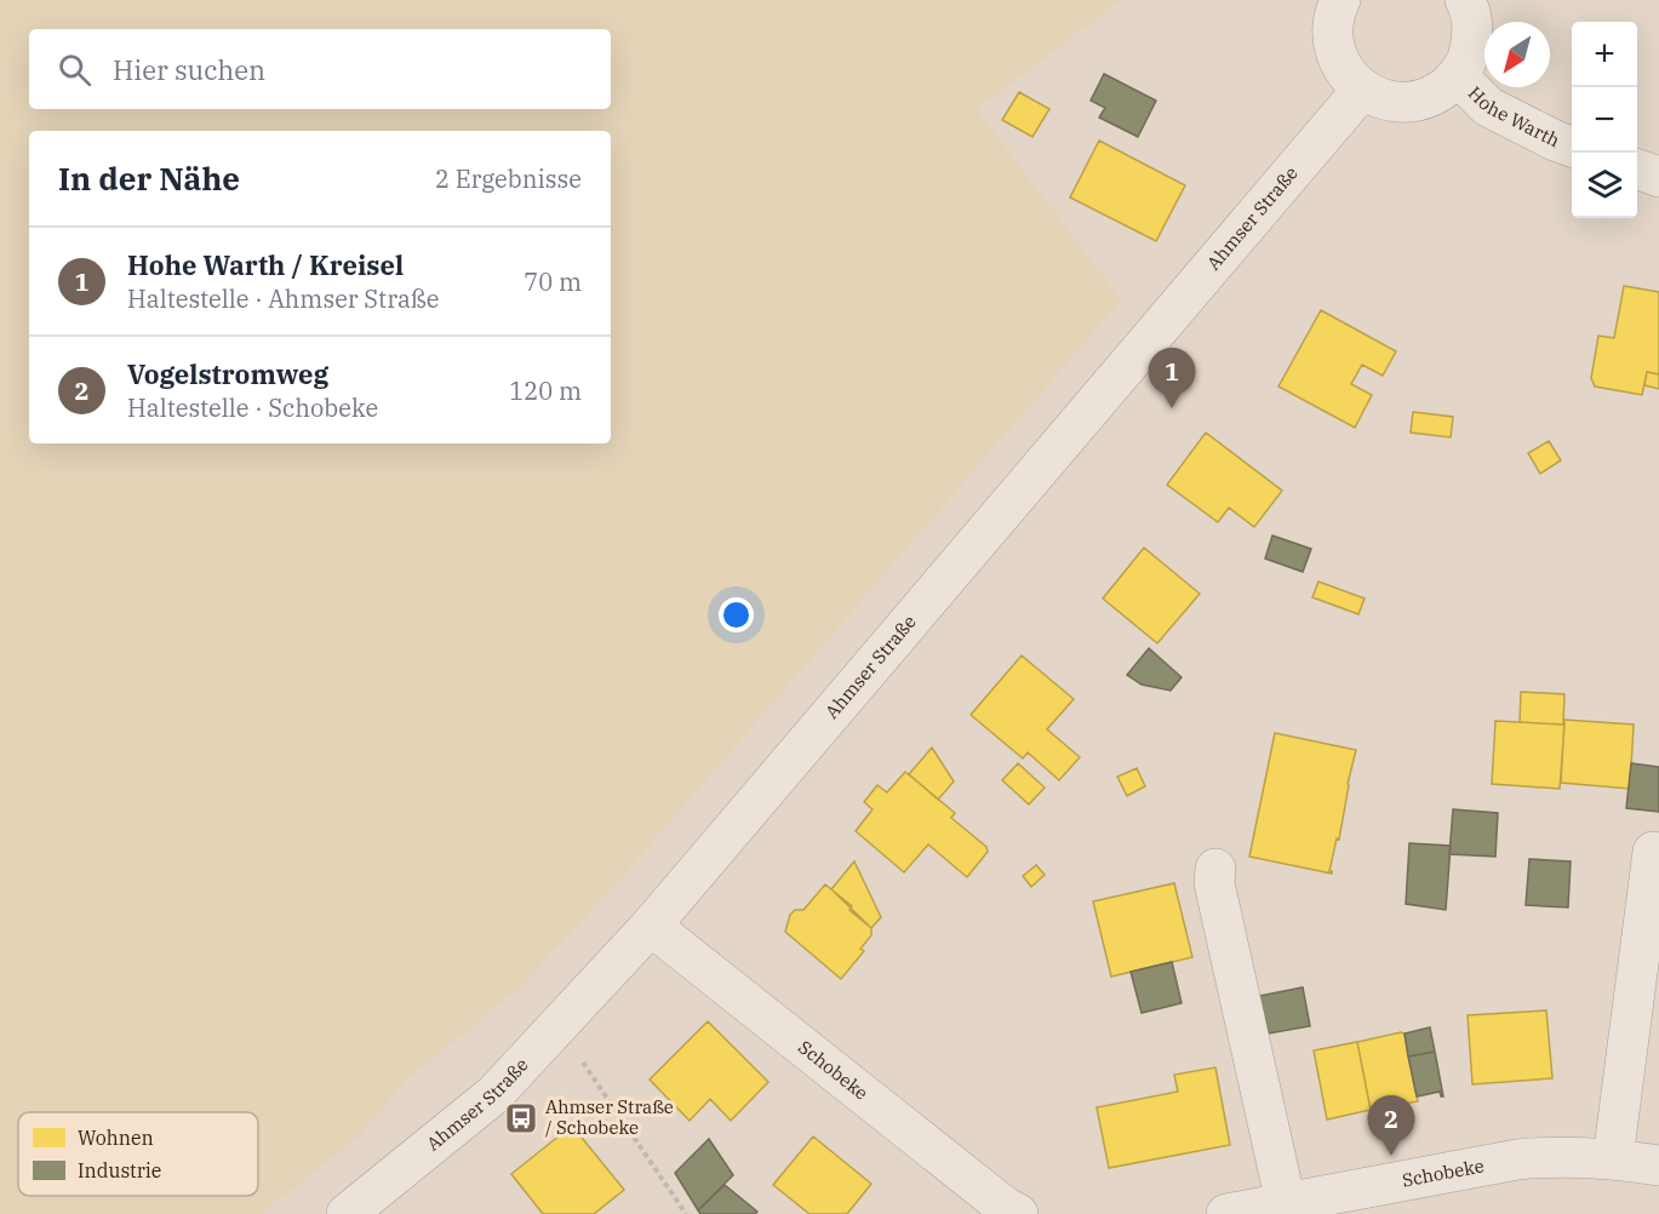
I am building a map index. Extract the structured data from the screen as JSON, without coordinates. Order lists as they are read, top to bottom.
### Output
{
  "streets": {
    "street": ["Hohe Warth", "Ahmser Straße", "Schobeke"]
  },
  "crossings": [
    ["Ahmser Straße", "Schobeke"]
  ],
  "places": {
    "bus stop": ["Ahmser Straße / Schobeke"]
  },
  "legend": ["Wohnen", "Industrie"],
  "north": "bottom left",
  "page": {
    "map_buttons": ["+", "−"],
    "search": "Hier suchen",
    "heading": ["In der Nähe", "2 Ergebnisse"],
    "list": [
      {
        "mark": "1",
        "name": "Hohe Warth / Kreisel",
        "note": "Haltestelle · Ahmser Straße",
        "value": "70 m"
      },
      {
        "mark": "2",
        "name": "Vogelstromweg",
        "note": "Haltestelle · Schobeke",
        "value": "120 m"
      }
    ],
    "pins": ["1", "2"]
  }
}
